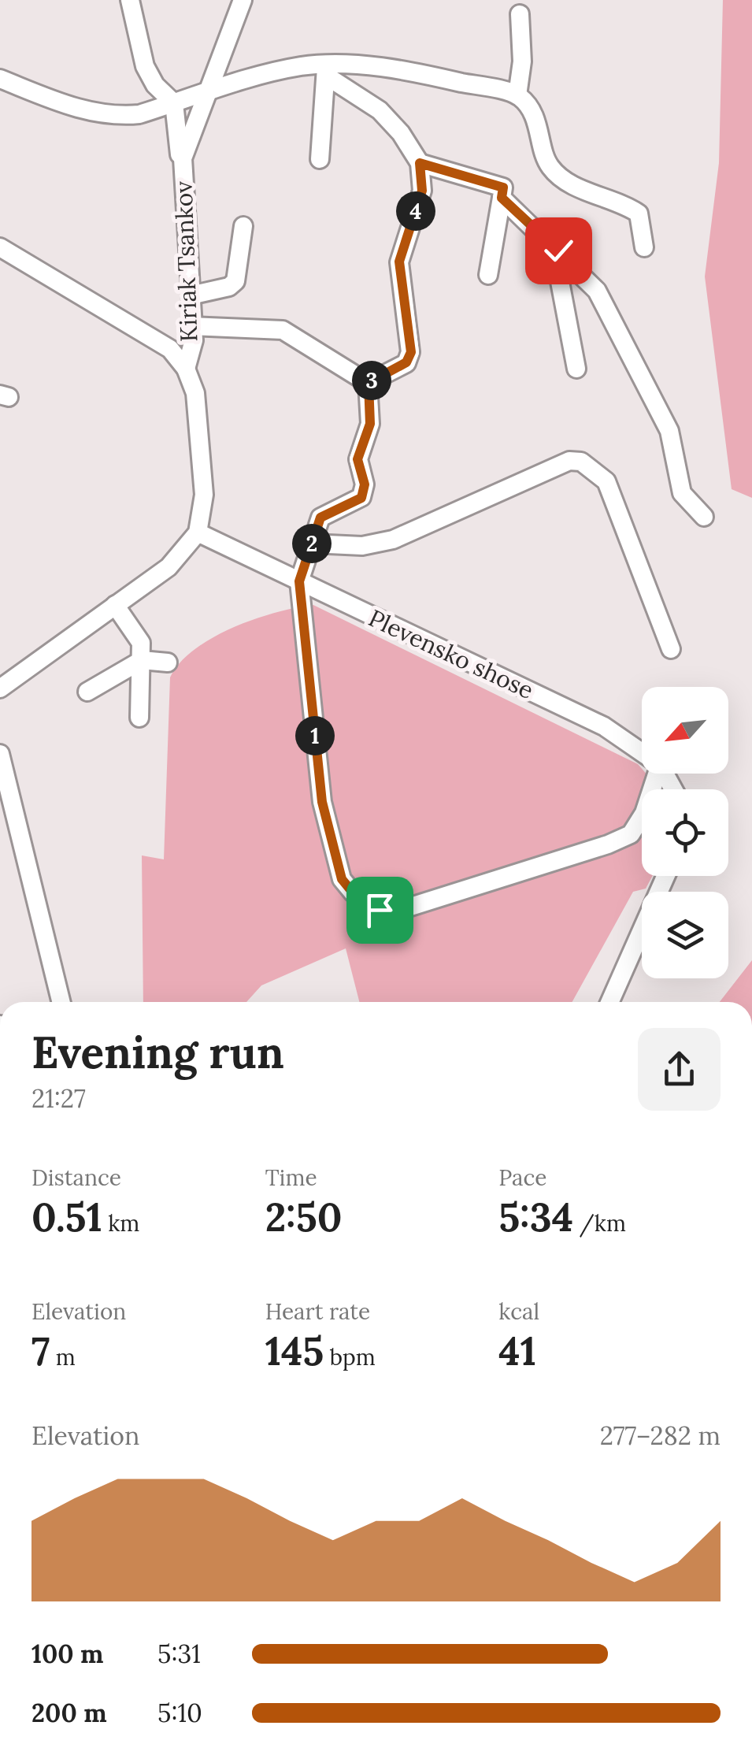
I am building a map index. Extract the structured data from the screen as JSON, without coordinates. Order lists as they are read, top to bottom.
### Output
{
  "streets": {
    "street": ["Kiriak Tsankov", "Plevensko shose"]
  },
  "crossings": [
    ["Kiriak Tsankov", "Plevensko shose"]
  ],
  "north": "bottom left",
  "page": {
    "pins": [
      "4",
      "3",
      "2",
      "1"
    ],
    "heading": ["Evening run", "21:27"],
    "stats": [
      ["Distance", "0.51 km"],
      ["Time", "2:50"],
      ["Pace", "5:34 /km"],
      ["Elevation", "7 m"],
      ["Heart rate", "145 bpm"],
      ["kcal", "41"]
    ],
    "chart": ["Elevation", "277–282 m"],
    "list": [
      {
        "name": "100 m",
        "note": "5:31"
      },
      {
        "name": "200 m",
        "note": "5:10"
      }
    ]
  }
}
